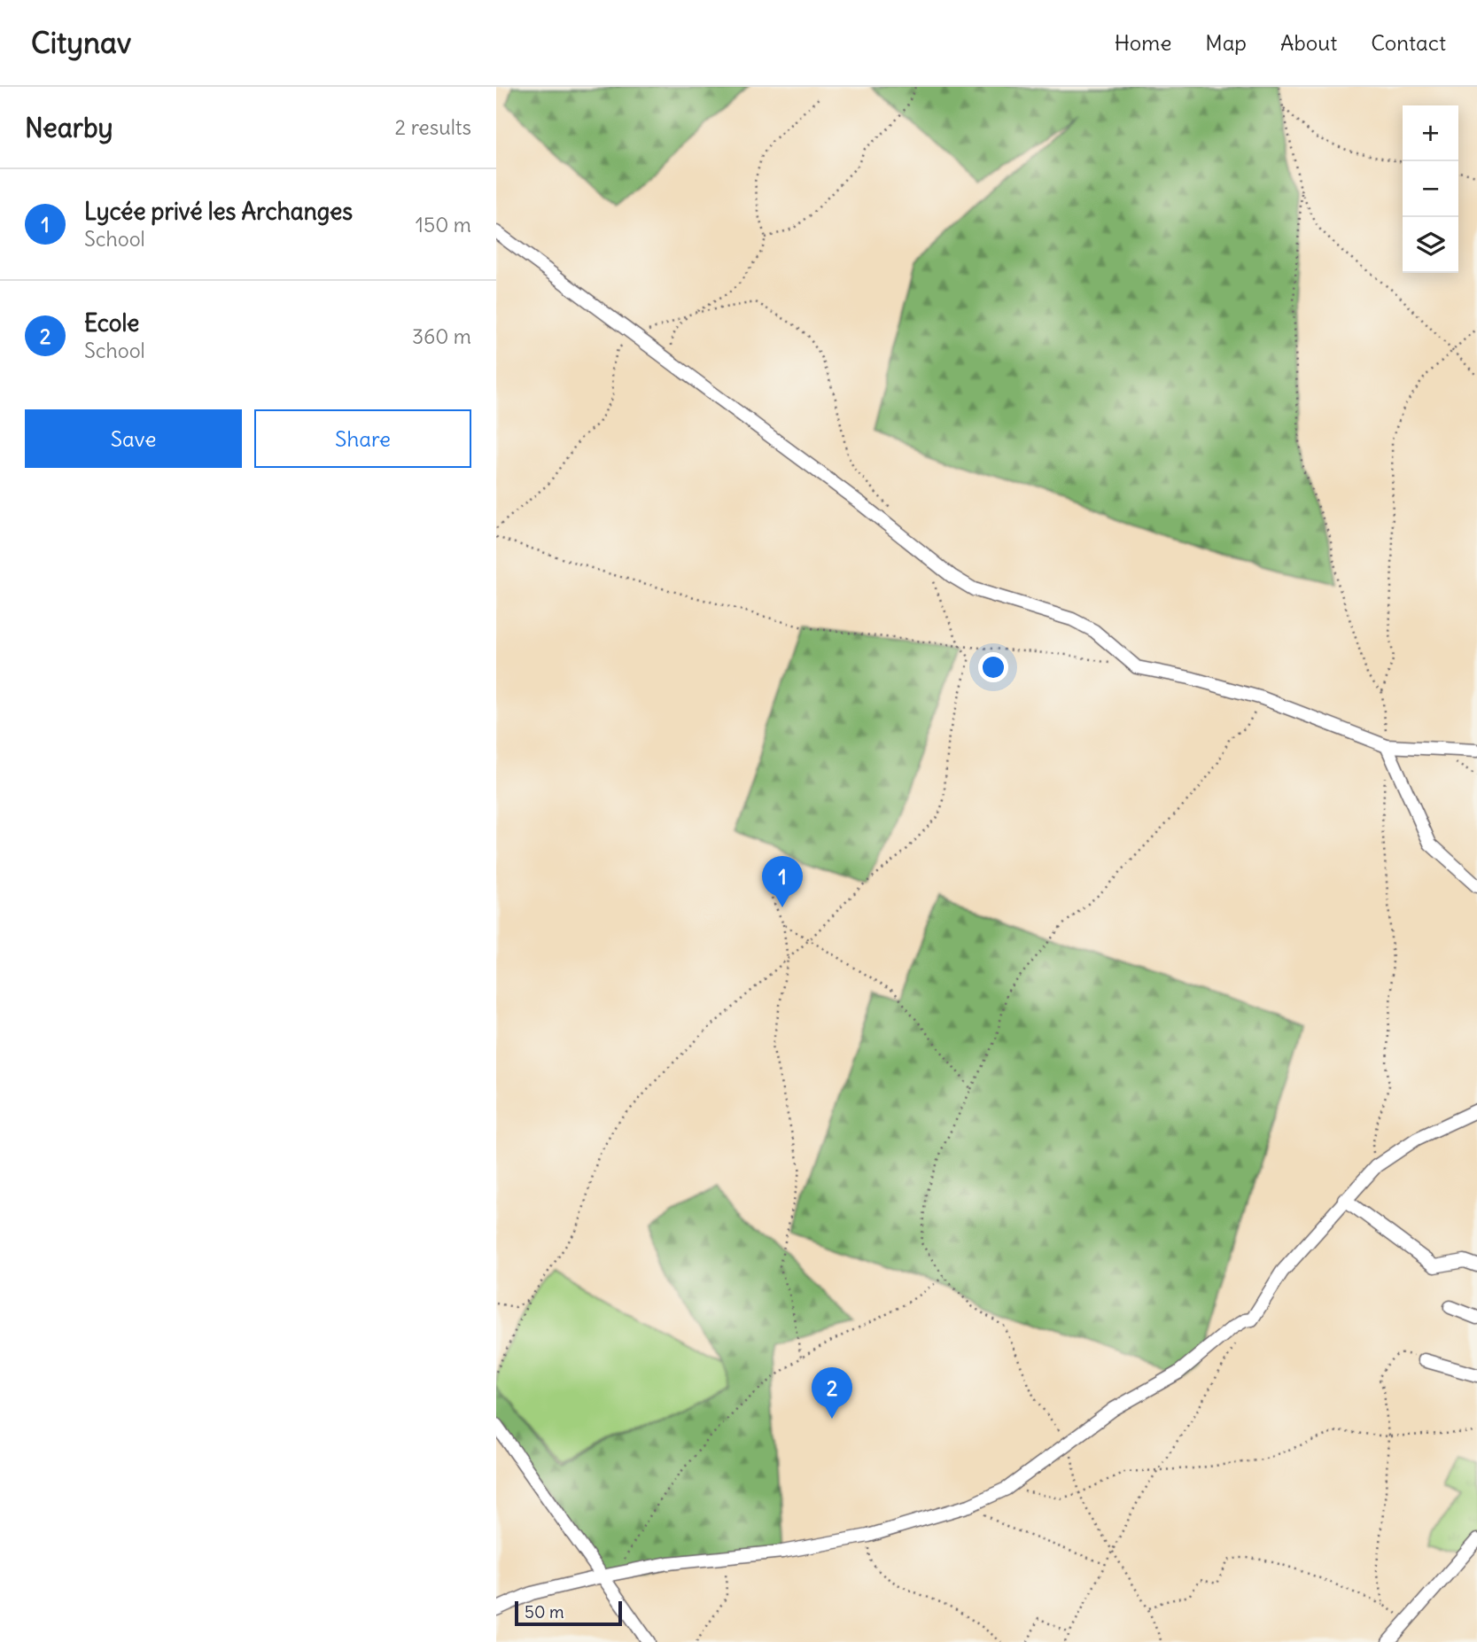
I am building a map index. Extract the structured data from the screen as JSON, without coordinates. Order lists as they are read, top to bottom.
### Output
{
  "scale_bar": "50 m",
  "page": {
    "header": "Citynav",
    "nav": [
      "Home",
      "Map",
      "About",
      "Contact"
    ],
    "heading": ["Nearby", "2 results"],
    "map_buttons": ["+", "−"],
    "list": [
      {
        "mark": "1",
        "name": "Lycée privé les Archanges",
        "note": "School",
        "value": "150 m"
      },
      {
        "mark": "2",
        "name": "Ecole",
        "note": "School",
        "value": "360 m"
      }
    ],
    "buttons": ["Save", "Share"],
    "pins": ["1", "2"],
    "scale": "50 m"
  }
}
